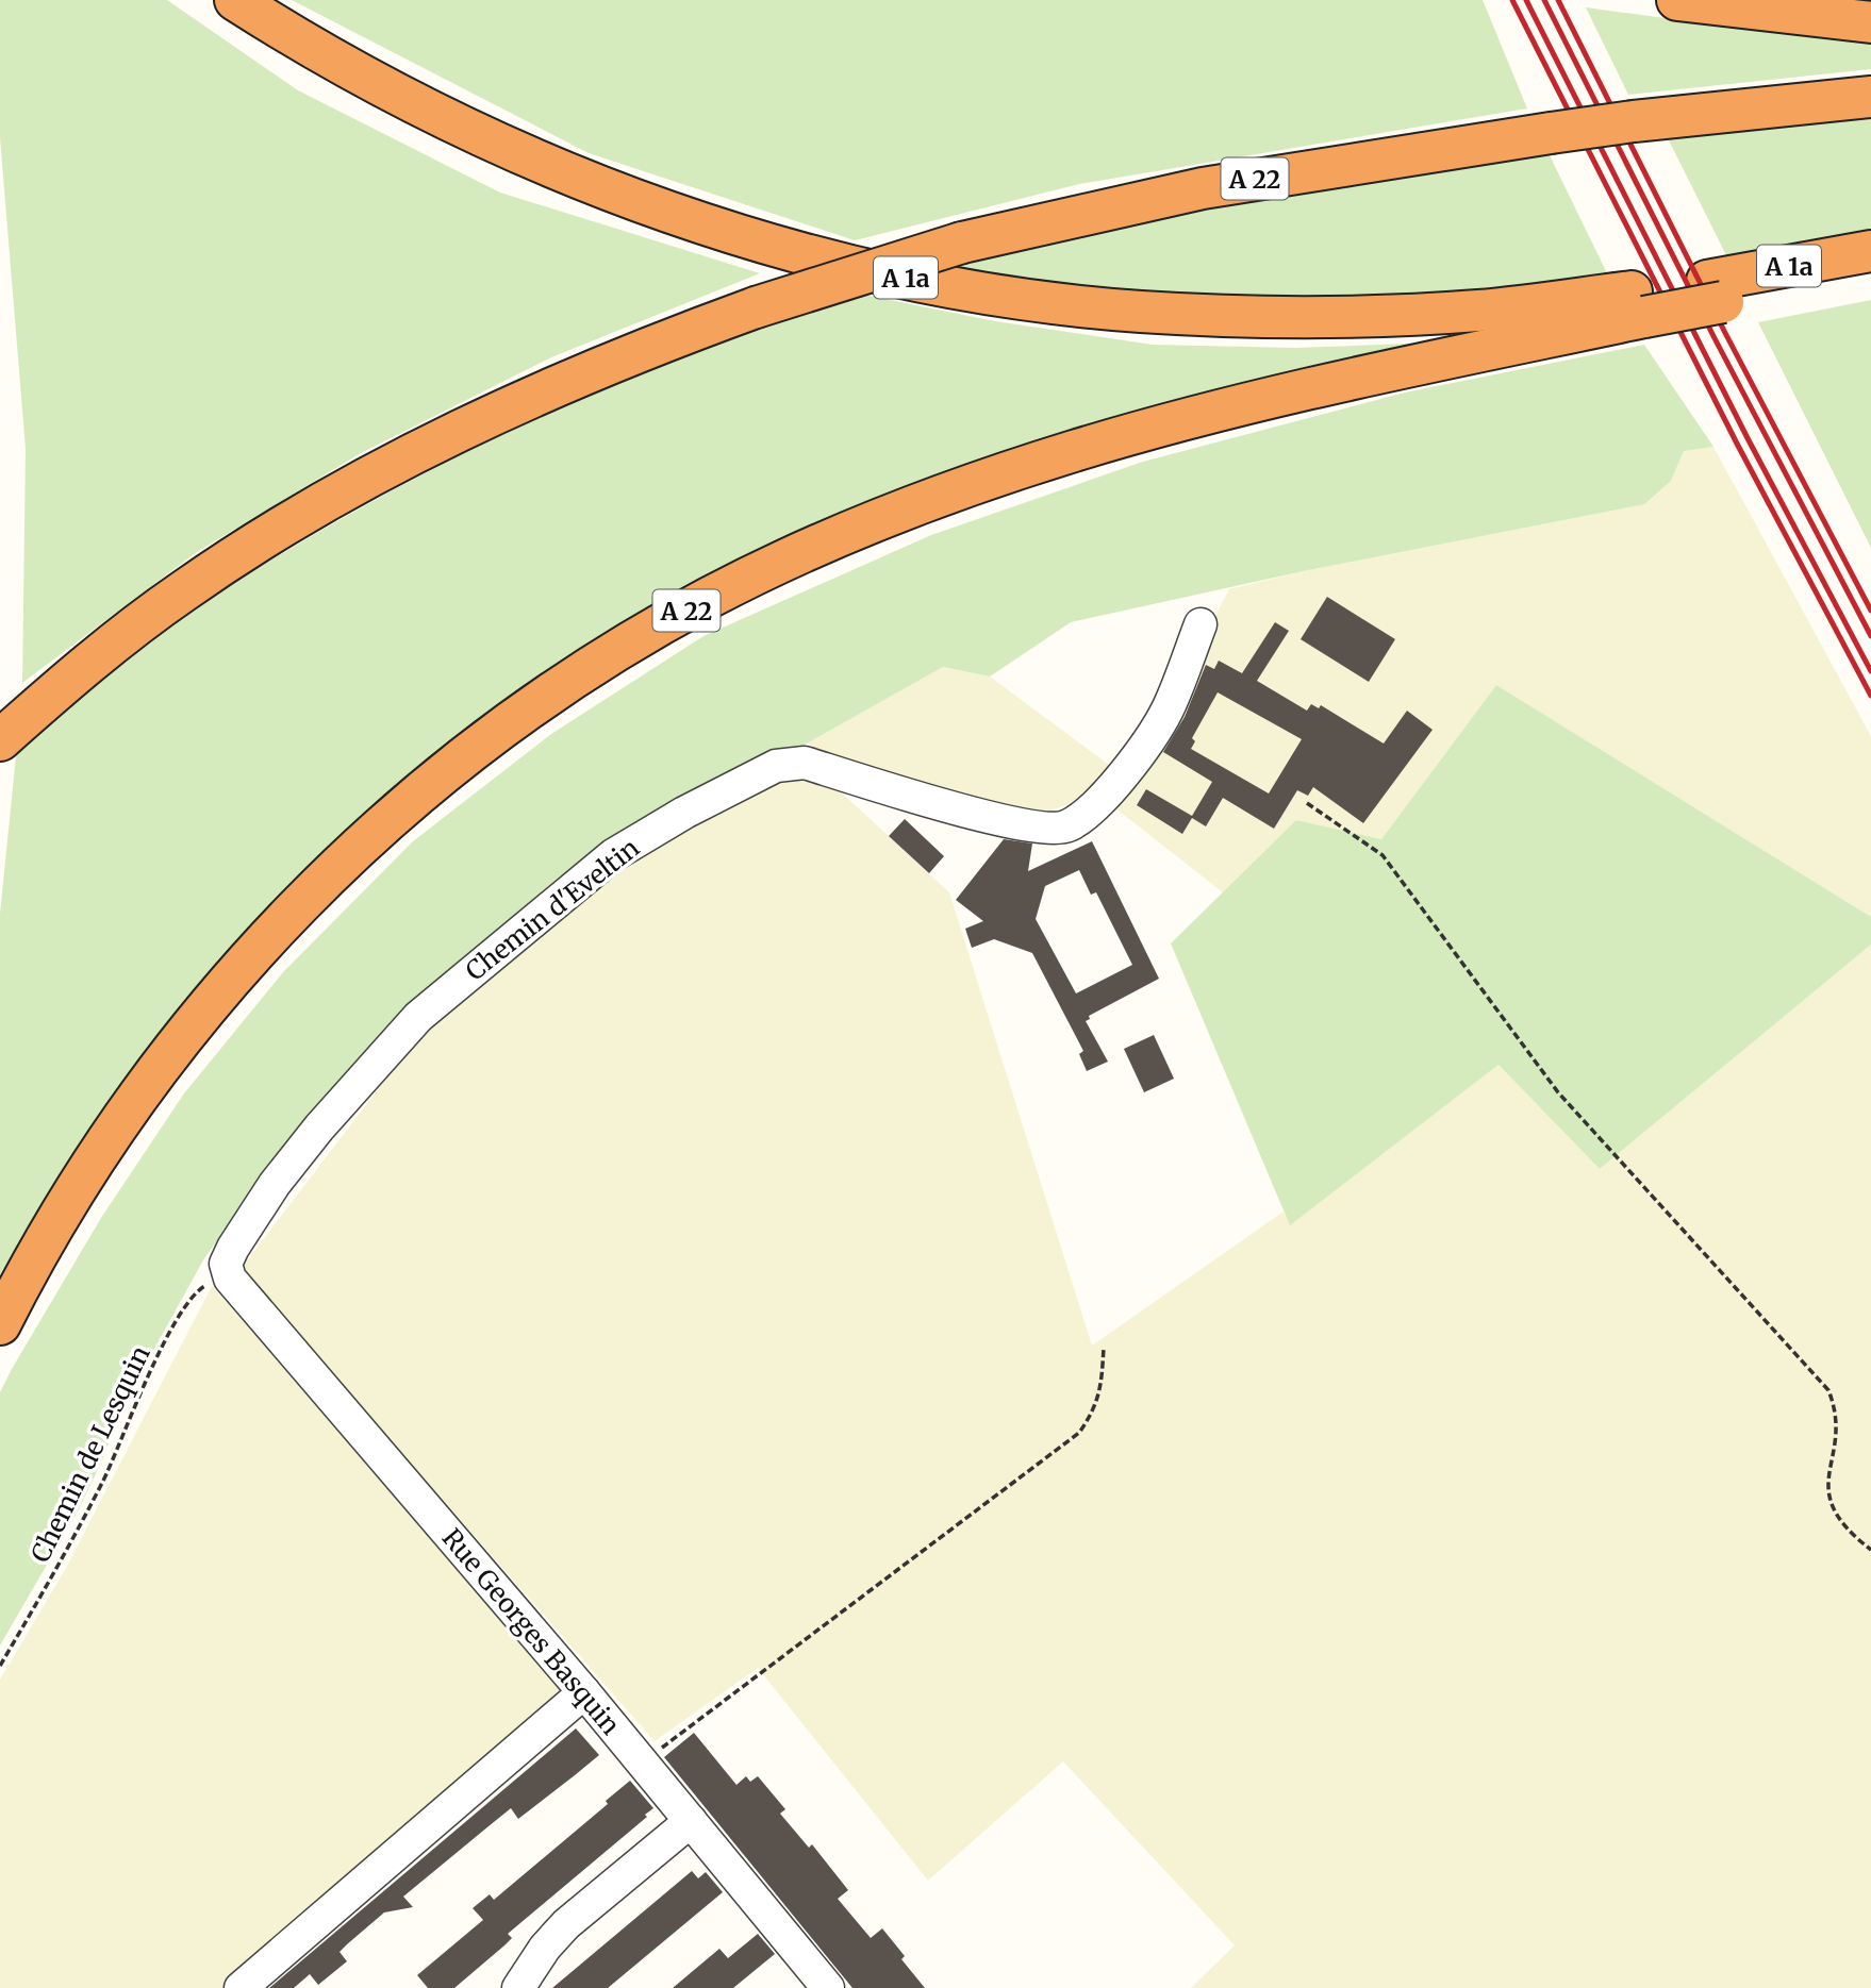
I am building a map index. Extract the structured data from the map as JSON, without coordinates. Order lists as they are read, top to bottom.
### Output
{
  "streets": {
    "highway": ["A 22", "A 1a"],
    "street": ["Chemin d'Eveltin", "Rue Georges Basquin"],
    "path": ["Chemin de Lesquin"]
  },
  "crossings": [
    ["A 22", "A 1a"],
    ["Chemin d'Eveltin", "Chemin de Lesquin"],
    ["Chemin d'Eveltin", "Rue Georges Basquin"],
    ["Chemin de Lesquin", "Rue Georges Basquin"]
  ]
}
